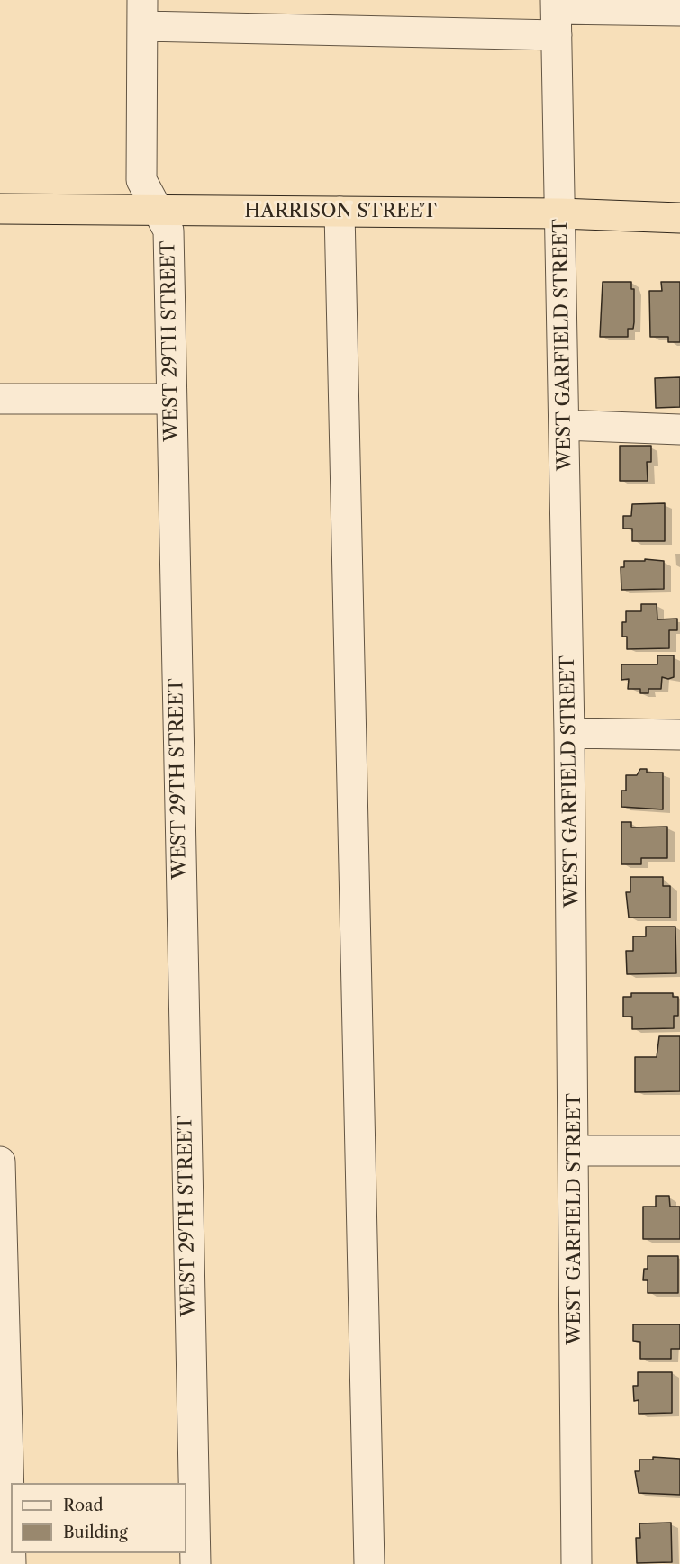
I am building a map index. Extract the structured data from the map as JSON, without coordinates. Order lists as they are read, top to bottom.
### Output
{
  "streets": {
    "highway": ["HARRISON STREET"],
    "street": ["WEST 29TH STREET", "WEST GARFIELD STREET"]
  },
  "crossings": [
    ["HARRISON STREET", "WEST 29TH STREET"],
    ["HARRISON STREET", "WEST GARFIELD STREET"]
  ],
  "legend": ["Road", "Building"]
}
